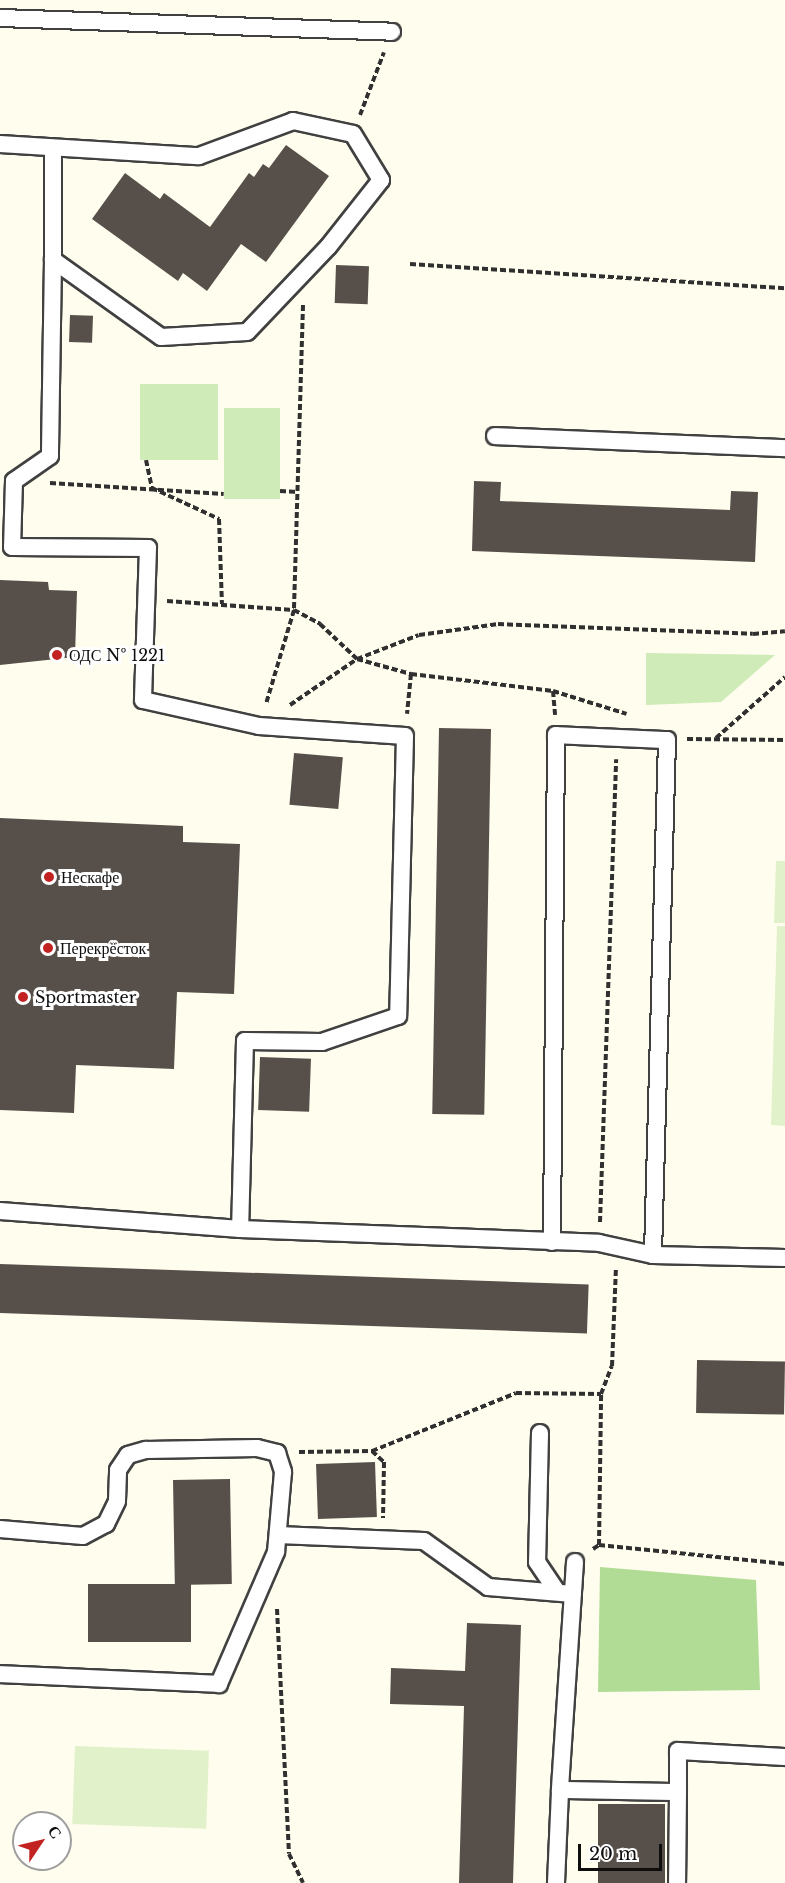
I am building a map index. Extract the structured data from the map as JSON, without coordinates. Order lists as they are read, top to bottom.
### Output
{
  "places": [
    "ОДС № 1221",
    "Нескафе",
    "Перекрёсток",
    "Sportmaster"
  ],
  "scale_bar": "20 m",
  "north": "top right"
}
